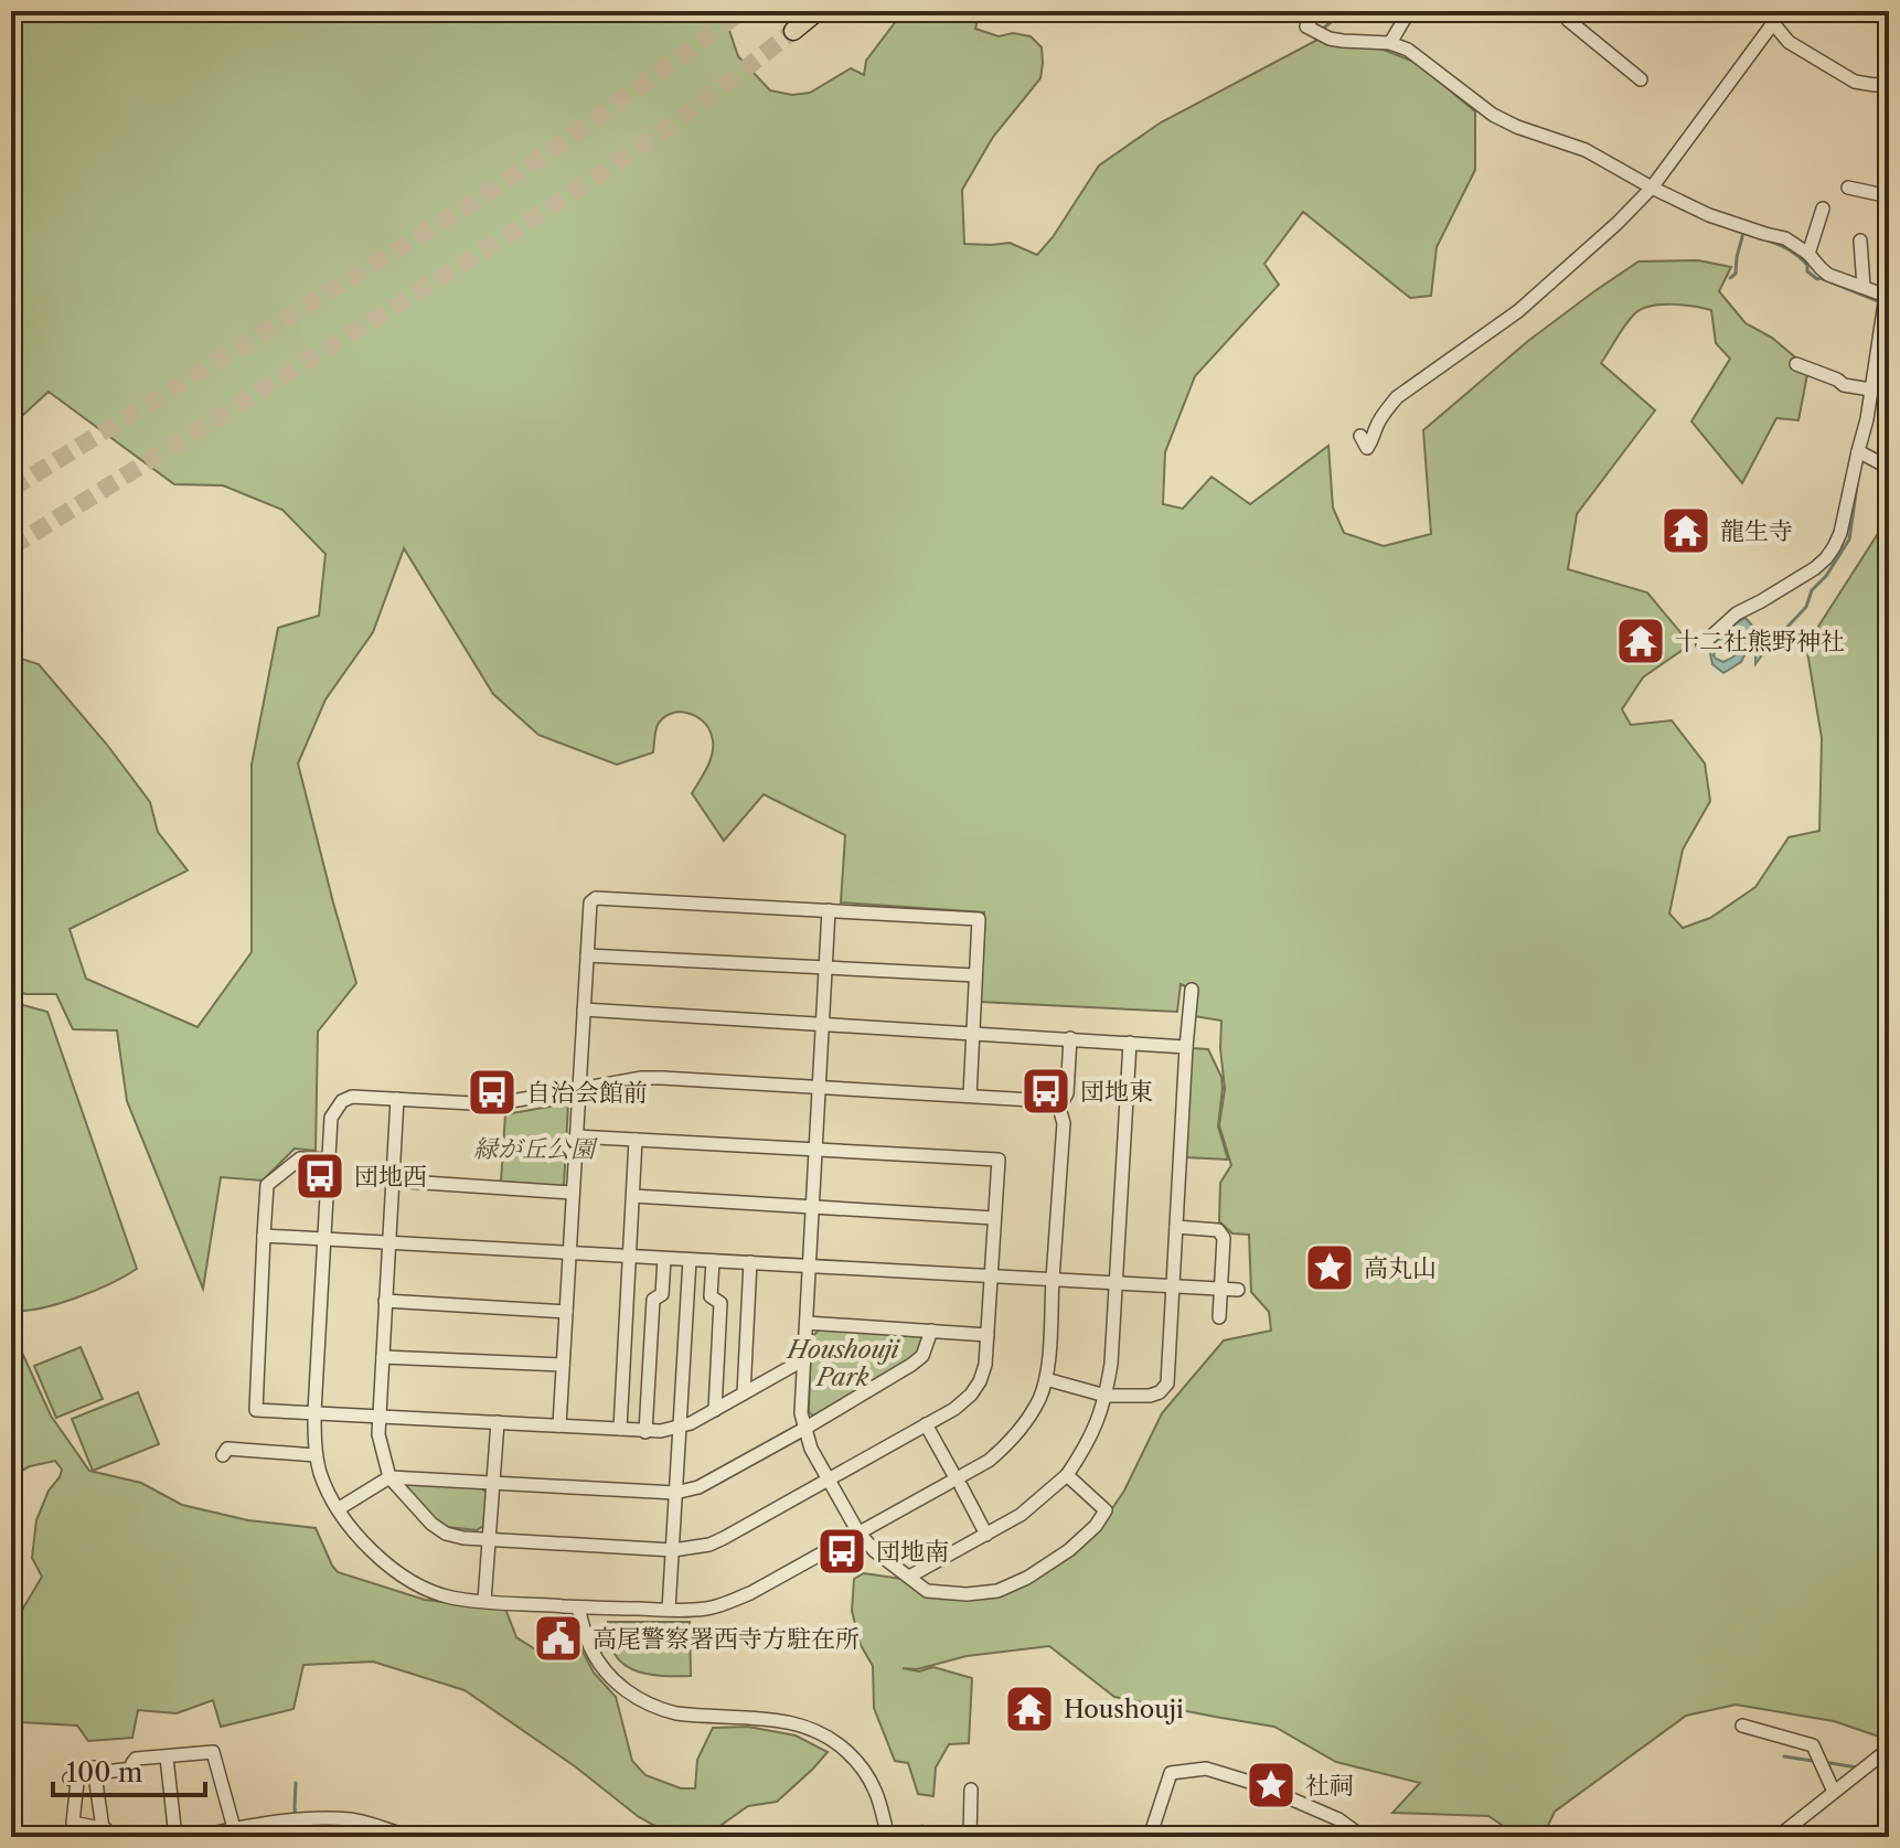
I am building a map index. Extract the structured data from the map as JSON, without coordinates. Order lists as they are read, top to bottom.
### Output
{
  "parks": ["緑が丘公園", "Houshouji Park"],
  "places": {
    "temple": ["龍生寺", "十二社熊野神社", "Houshouji"],
    "bus stop": [
      "団地東",
      "自治会館前",
      "団地西",
      "団地南"
    ],
    "place": ["高丸山", "社祠"],
    "public building": ["高尾警察署西寺方駐在所"]
  },
  "scale_bar": "100 m"
}
